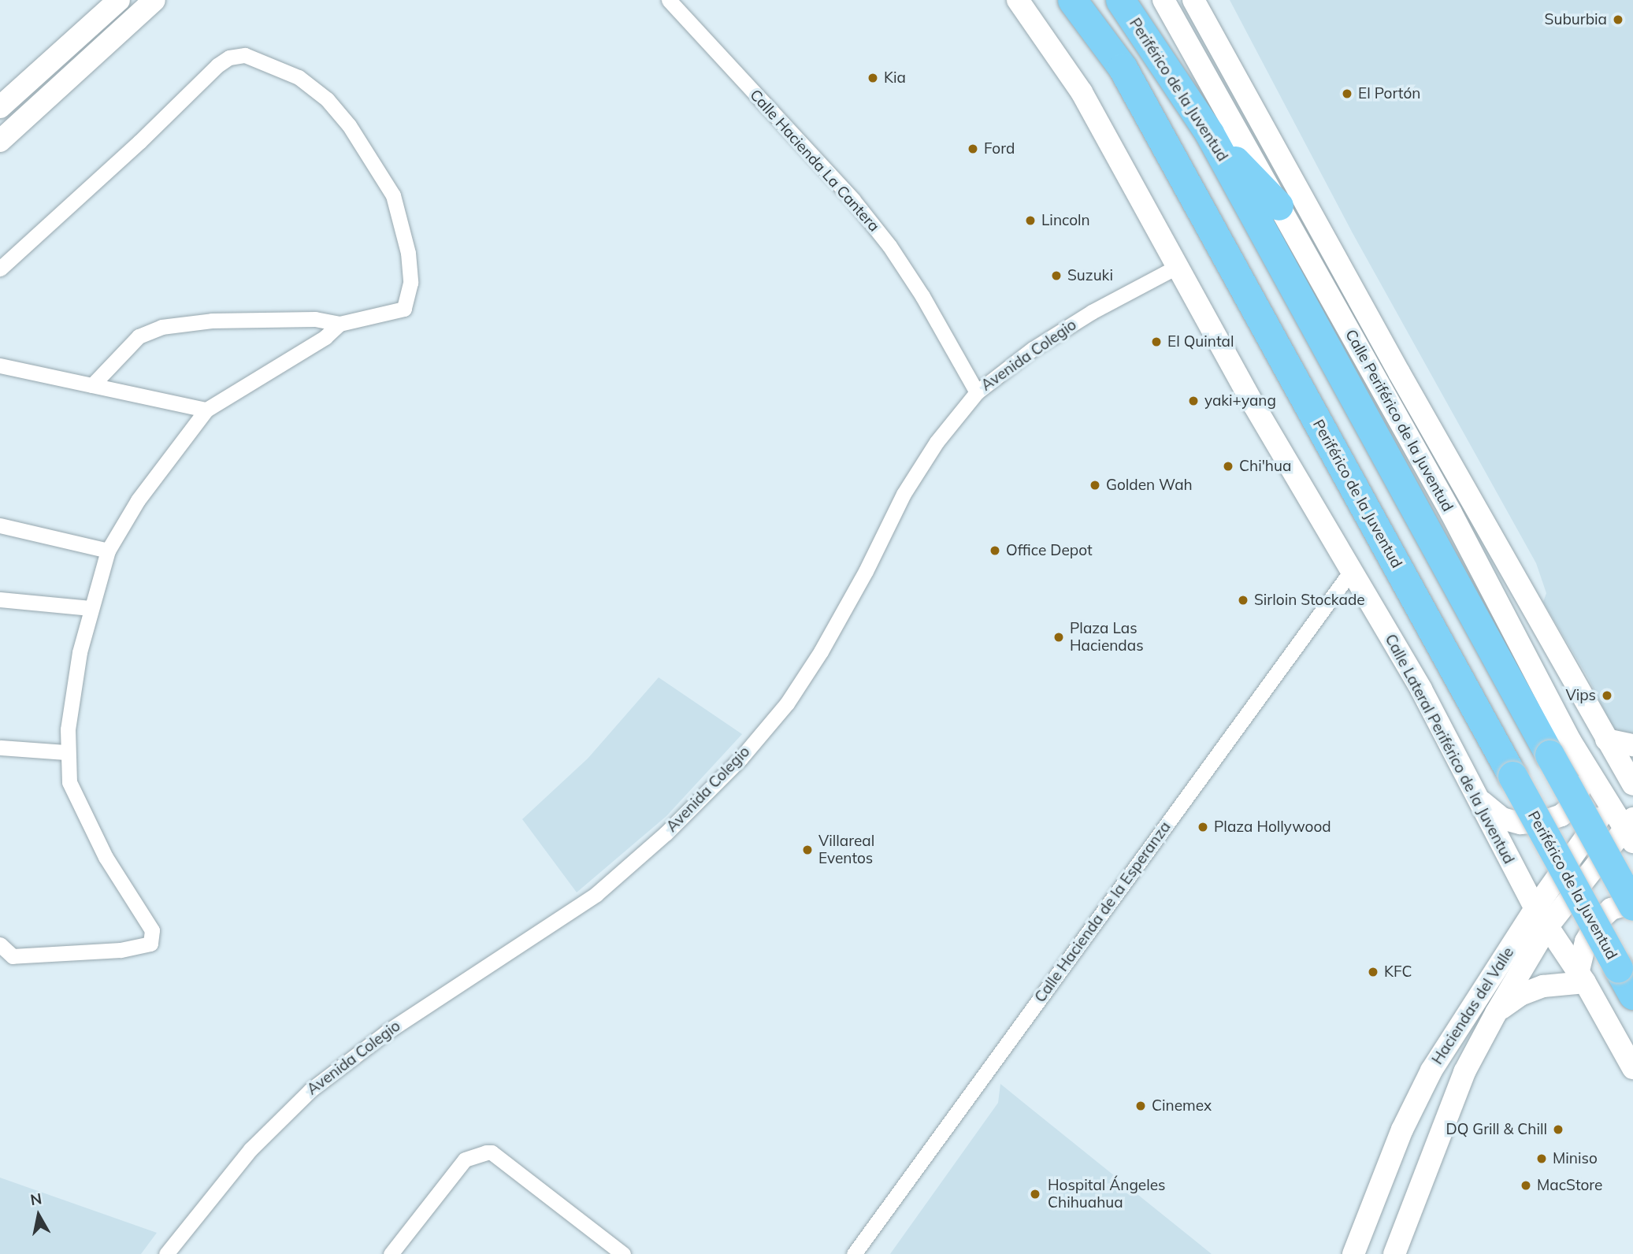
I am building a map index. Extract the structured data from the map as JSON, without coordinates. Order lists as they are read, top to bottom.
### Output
{
  "streets": {
    "highway": ["Periférico de la Juventud"],
    "main road": ["Calle Periférico de la Juventud", "Calle Lateral Periférico de la Juventud", "Haciendas del Valle"],
    "street": ["Calle Hacienda La Cantera", "Avenida Colegio", "Calle Hacienda de la Esperanza"]
  },
  "crossings": [
    ["Periférico de la Juventud", "Calle Periférico de la Juventud"],
    ["Calle Hacienda La Cantera", "Avenida Colegio"],
    ["Calle Periférico de la Juventud", "Haciendas del Valle"],
    ["Calle Lateral Periférico de la Juventud", "Calle Hacienda de la Esperanza"],
    ["Calle Lateral Periférico de la Juventud", "Haciendas del Valle"]
  ],
  "places": [
    "Suburbia",
    "Kia",
    "El Portón",
    "Ford",
    "Lincoln",
    "Suzuki",
    "El Quintal",
    "yaki+yang",
    "Chi'hua",
    "Golden Wah",
    "Office Depot",
    "Sirloin Stockade",
    "Plaza Las Haciendas",
    "Vips",
    "Plaza Hollywood",
    "Villareal Eventos",
    "KFC",
    "Cinemex",
    "DQ Grill & Chill",
    "Miniso",
    "MacStore",
    "Hospital Ángeles Chihuahua"
  ],
  "north": "top"
}
